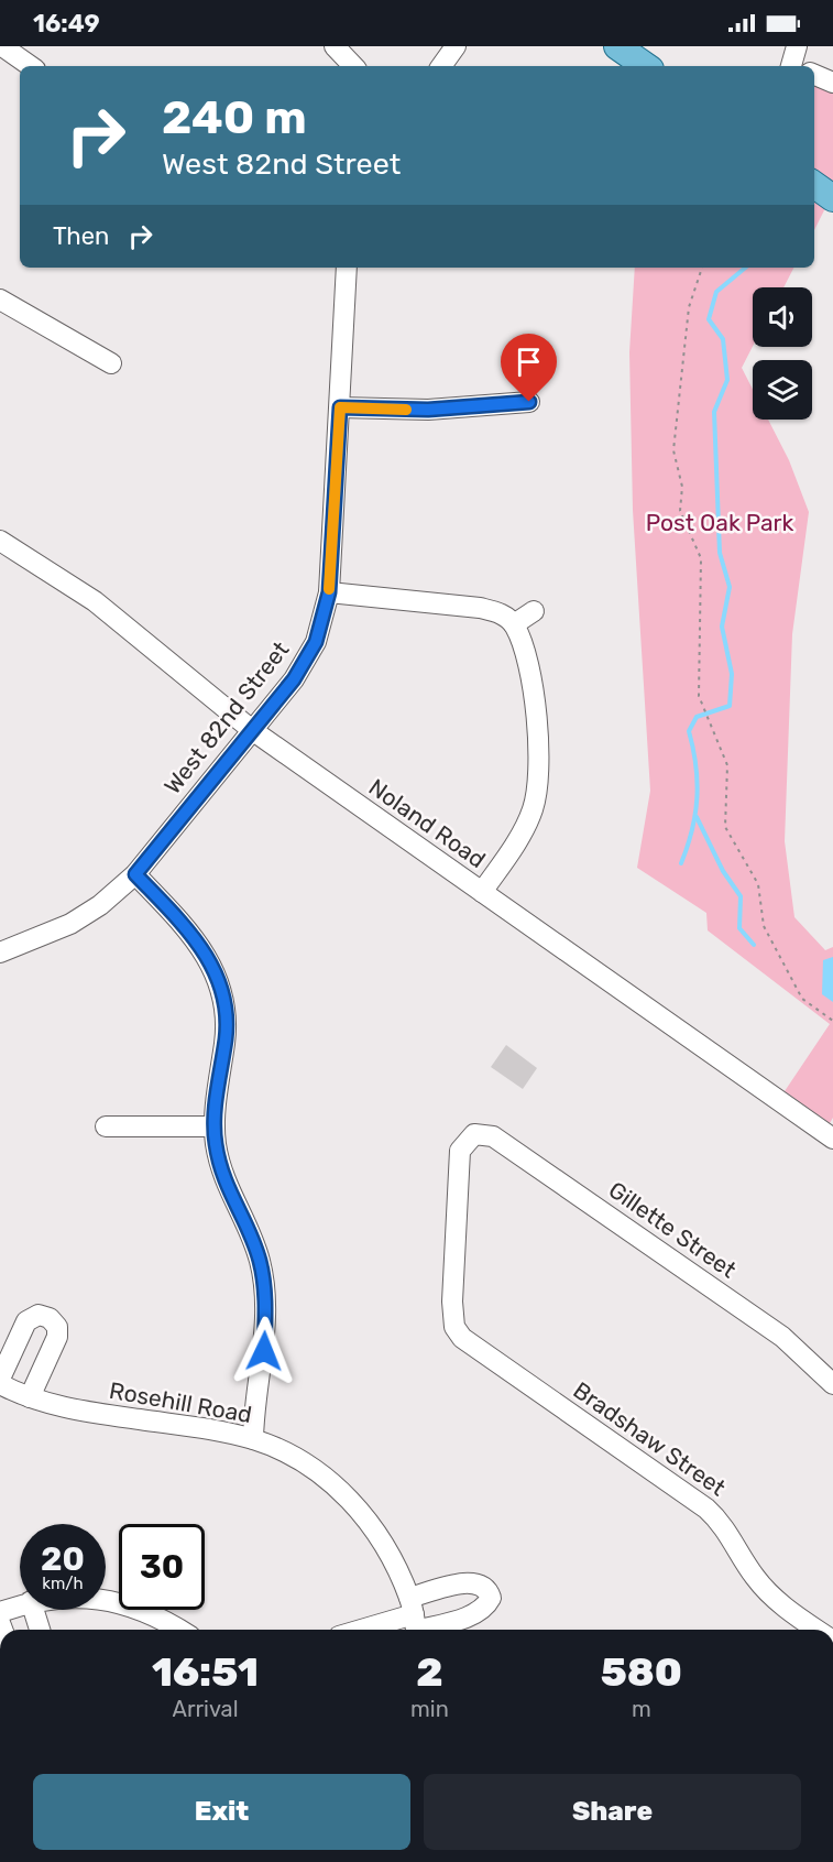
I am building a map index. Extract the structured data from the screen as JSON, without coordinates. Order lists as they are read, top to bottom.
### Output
{
  "streets": {
    "street": [
      "West 82nd Street",
      "Noland Road",
      "Gillette Street",
      "Rosehill Road",
      "Bradshaw Street"
    ]
  },
  "crossings": [
    ["West 82nd Street", "Noland Road"],
    ["Gillette Street", "Bradshaw Street"]
  ],
  "parks": ["Post Oak Park"],
  "page": {
    "status": "16:49",
    "turn": ["240 m", "West 82nd Street"],
    "then": "Then",
    "speed": "20 km/h",
    "limit": "30",
    "eta": [
      "16:51",
      "Arrival",
      "2",
      "min",
      "580",
      "m"
    ],
    "buttons": ["Exit", "Share"]
  }
}
